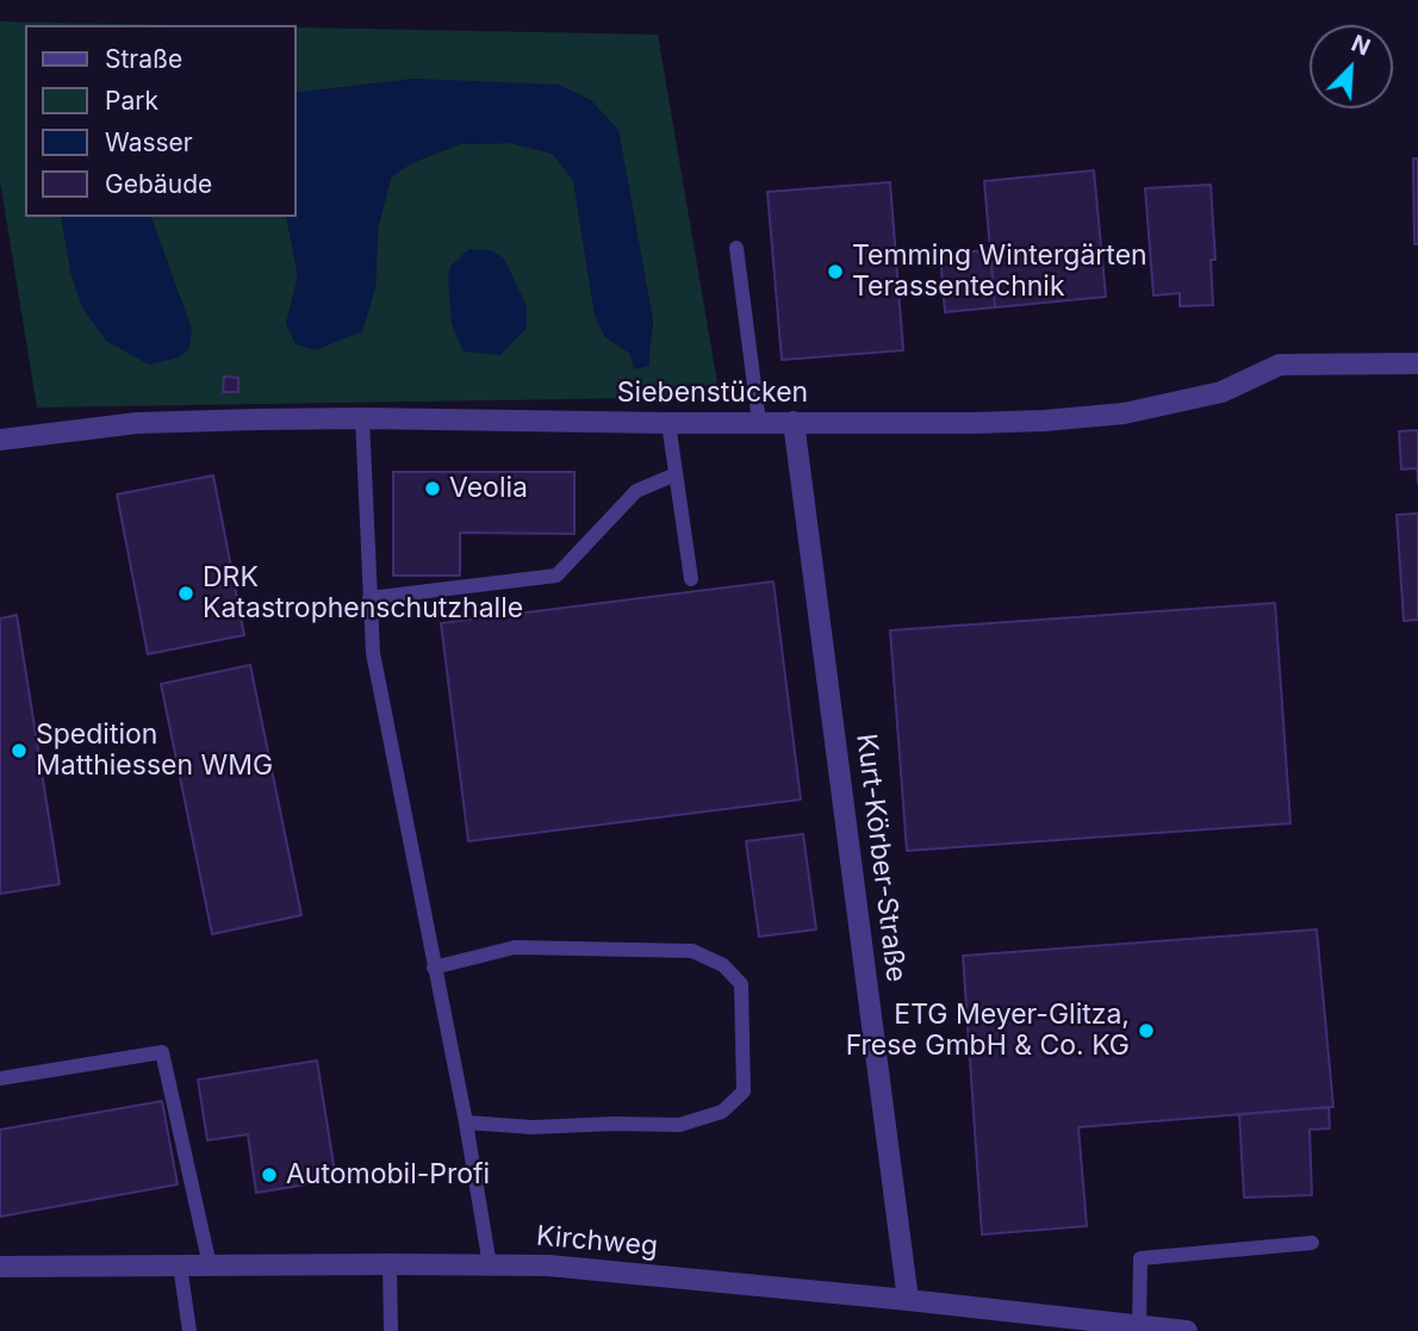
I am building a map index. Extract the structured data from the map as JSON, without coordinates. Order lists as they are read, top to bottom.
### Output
{
  "streets": {
    "street": ["Siebenstücken", "Kurt-Körber-Straße", "Kirchweg"]
  },
  "crossings": [
    ["Siebenstücken", "Kurt-Körber-Straße"],
    ["Kurt-Körber-Straße", "Kirchweg"]
  ],
  "places": [
    "Temming Wintergärten Terassentechnik",
    "Veolia",
    "DRK Katastrophenschutzhalle",
    "Spedition Matthiessen WMG",
    "ETG Meyer-Glitza, Frese GmbH & Co. KG",
    "Automobil-Profi"
  ],
  "legend": [
    "Straße",
    "Park",
    "Wasser",
    "Gebäude"
  ],
  "north": "top right"
}
